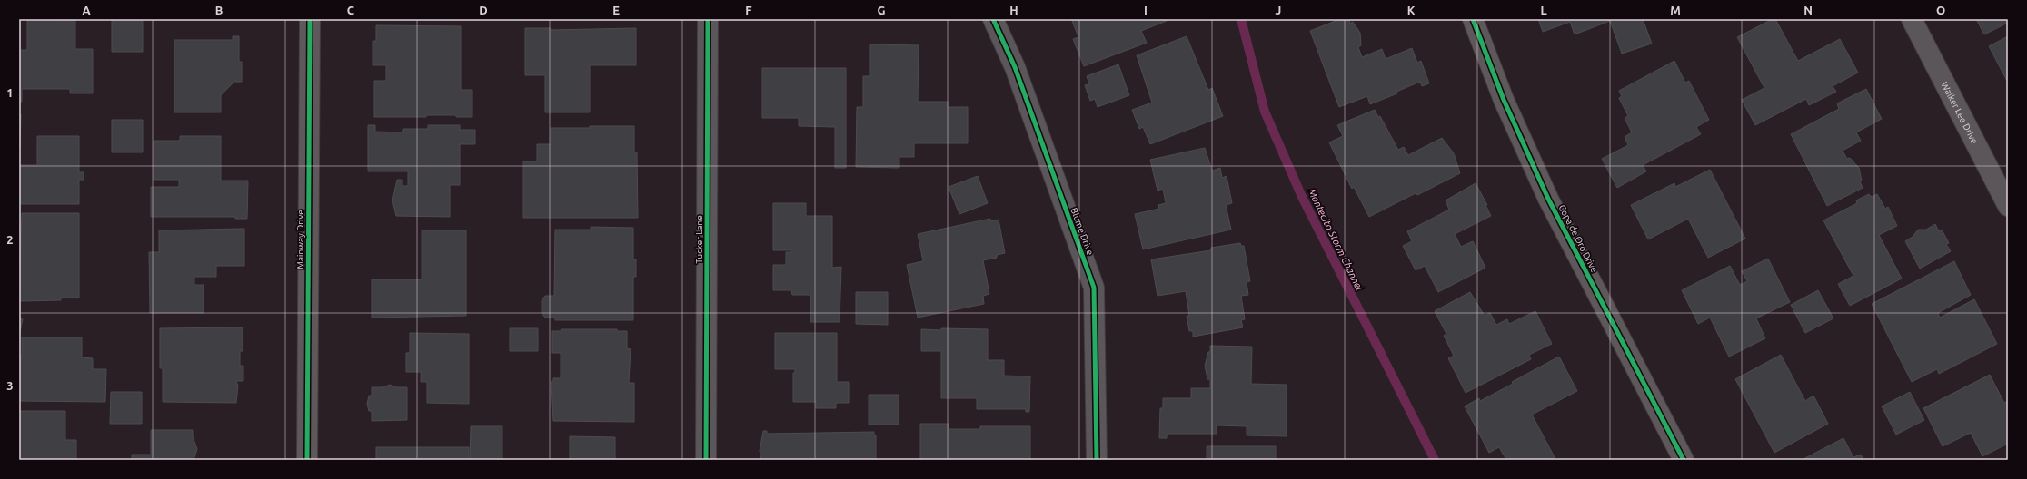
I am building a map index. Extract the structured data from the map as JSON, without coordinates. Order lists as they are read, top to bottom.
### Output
{
  "streets": {
    "street": [
      "Walker Lee Drive",
      "Blume Drive",
      "Copa de Oro Drive",
      "Mainway Drive",
      "Tucker Lane"
    ]
  },
  "water": ["Montecito Storm Channel"],
  "grid": {
    "columns": [
      "A",
      "B",
      "C",
      "D",
      "E",
      "F",
      "G",
      "H",
      "I",
      "J",
      "K",
      "L",
      "M",
      "N",
      "O"
    ],
    "rows": ["1", "2", "3"]
  }
}
